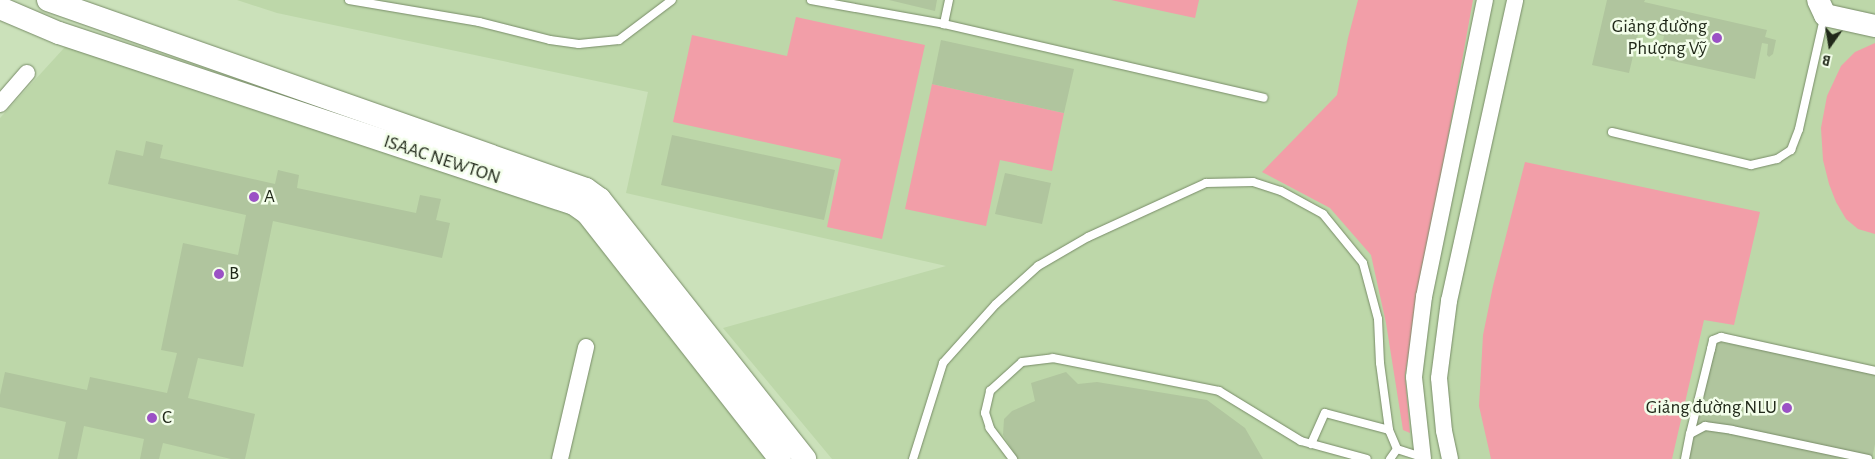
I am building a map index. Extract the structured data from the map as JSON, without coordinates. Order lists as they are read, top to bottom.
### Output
{
  "streets": {
    "street": ["ISAAC NEWTON"]
  },
  "places": [
    "Giảng đường Phượng Vỹ",
    "A",
    "B",
    "Giảng đường NLU",
    "C"
  ],
  "north": "bottom"
}
